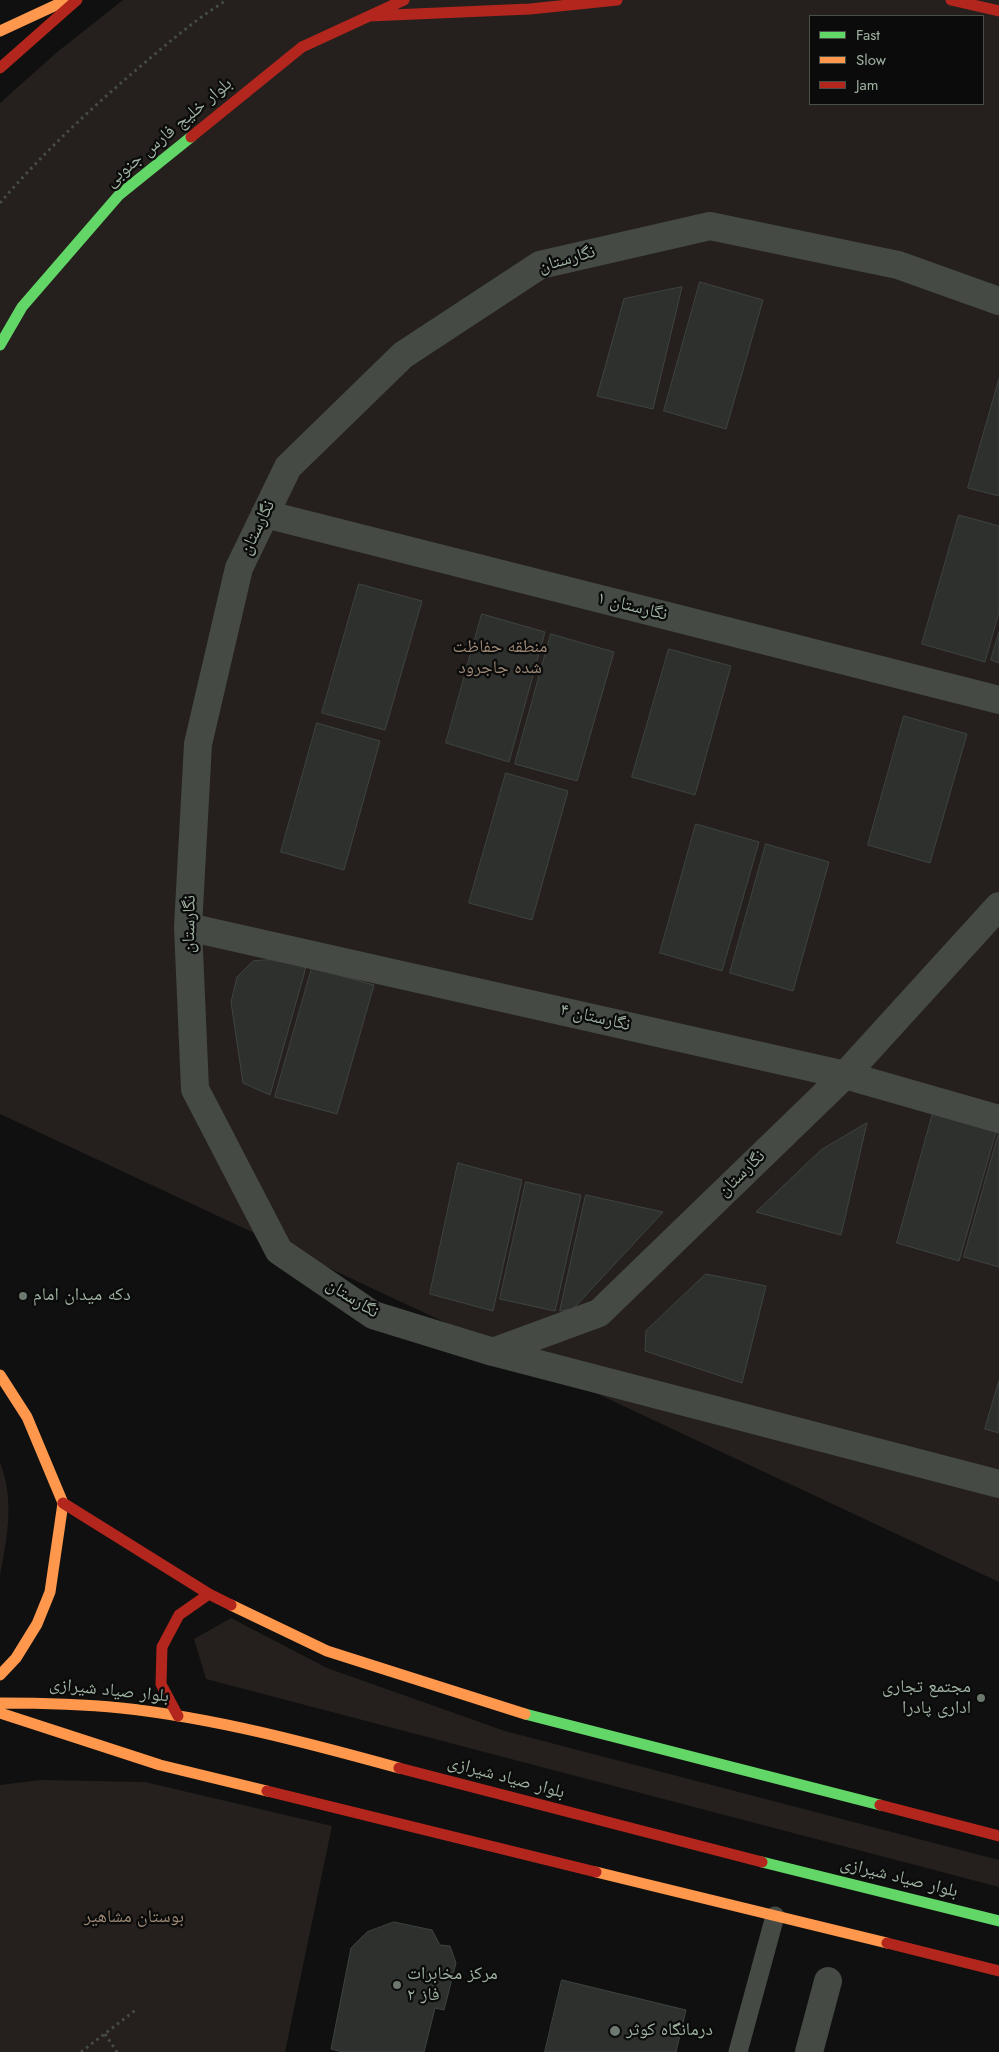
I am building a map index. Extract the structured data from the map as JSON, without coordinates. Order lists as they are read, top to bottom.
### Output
{
  "streets": {
    "main road": ["بلوار خلیج فارس جنوبی", "بلوار صیاد شیرازی"],
    "street": ["نگارستان", "نگارستان ۱", "نگارستان ۴"]
  },
  "crossings": [
    ["نگارستان", "نگارستان ۱"],
    ["نگارستان", "نگارستان ۴"]
  ],
  "parks": ["منطقه حفاظت شده جاجرود", "بوستان مشاهیر"],
  "places": [
    "دکه میدان امام",
    "مجتمع تجاری اداری پادرا",
    "مرکز مخابرات فاز ۲",
    "درمانگاه کوثر"
  ],
  "legend": ["Fast", "Slow", "Jam"]
}
